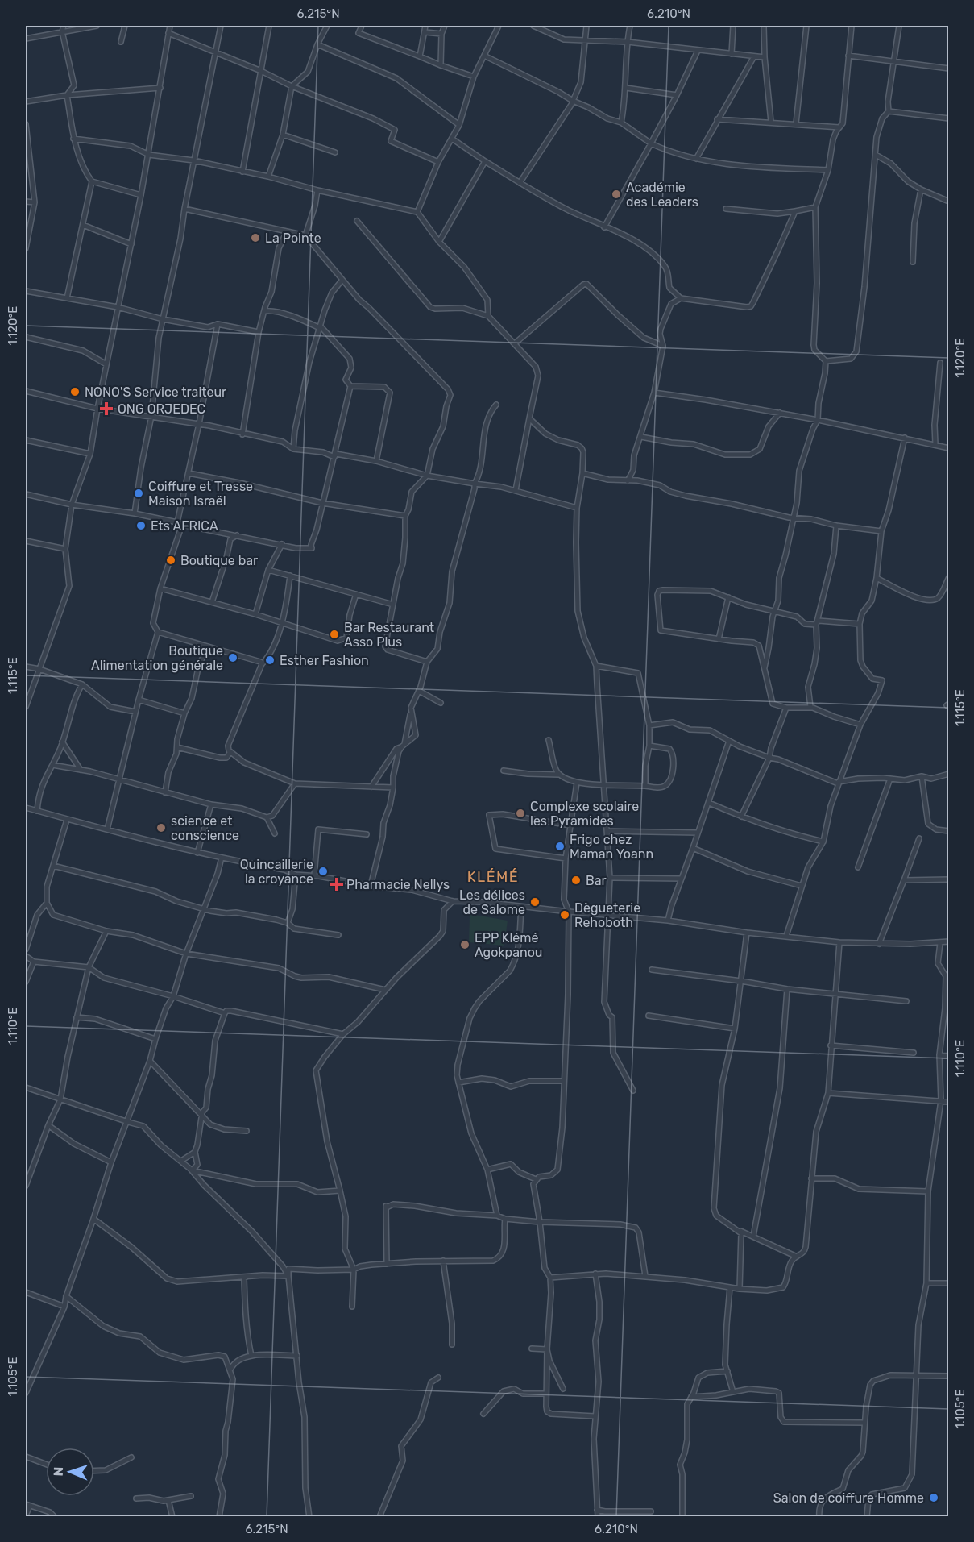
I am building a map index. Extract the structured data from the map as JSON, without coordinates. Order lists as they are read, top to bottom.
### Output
{
  "districts": ["KLÉMÉ"],
  "places": {
    "other": [
      "Académie des Leaders",
      "La Pointe",
      "NONO'S Service traiteur",
      "Coiffure et Tresse Maison Israël",
      "Ets AFRICA",
      "Boutique bar",
      "Bar Restaurant Asso Plus",
      "Boutique Alimentation générale",
      "Esther Fashion",
      "Complexe scolaire les Pyramides",
      "science et conscience",
      "Frigo chez Maman Yoann",
      "Quincaillerie la croyance",
      "Bar",
      "Les délices de Salome",
      "Dègueterie Rehoboth",
      "EPP Klémé Agokpanou",
      "Salon de coiffure Homme"
    ],
    "health": ["ONG ORJEDEC", "Pharmacie Nellys"]
  },
  "north": "left",
  "coordinates": [
    "6.215°N",
    "6.210°N",
    "1.120°E",
    "1.115°E",
    "1.110°E",
    "1.105°E"
  ]
}
